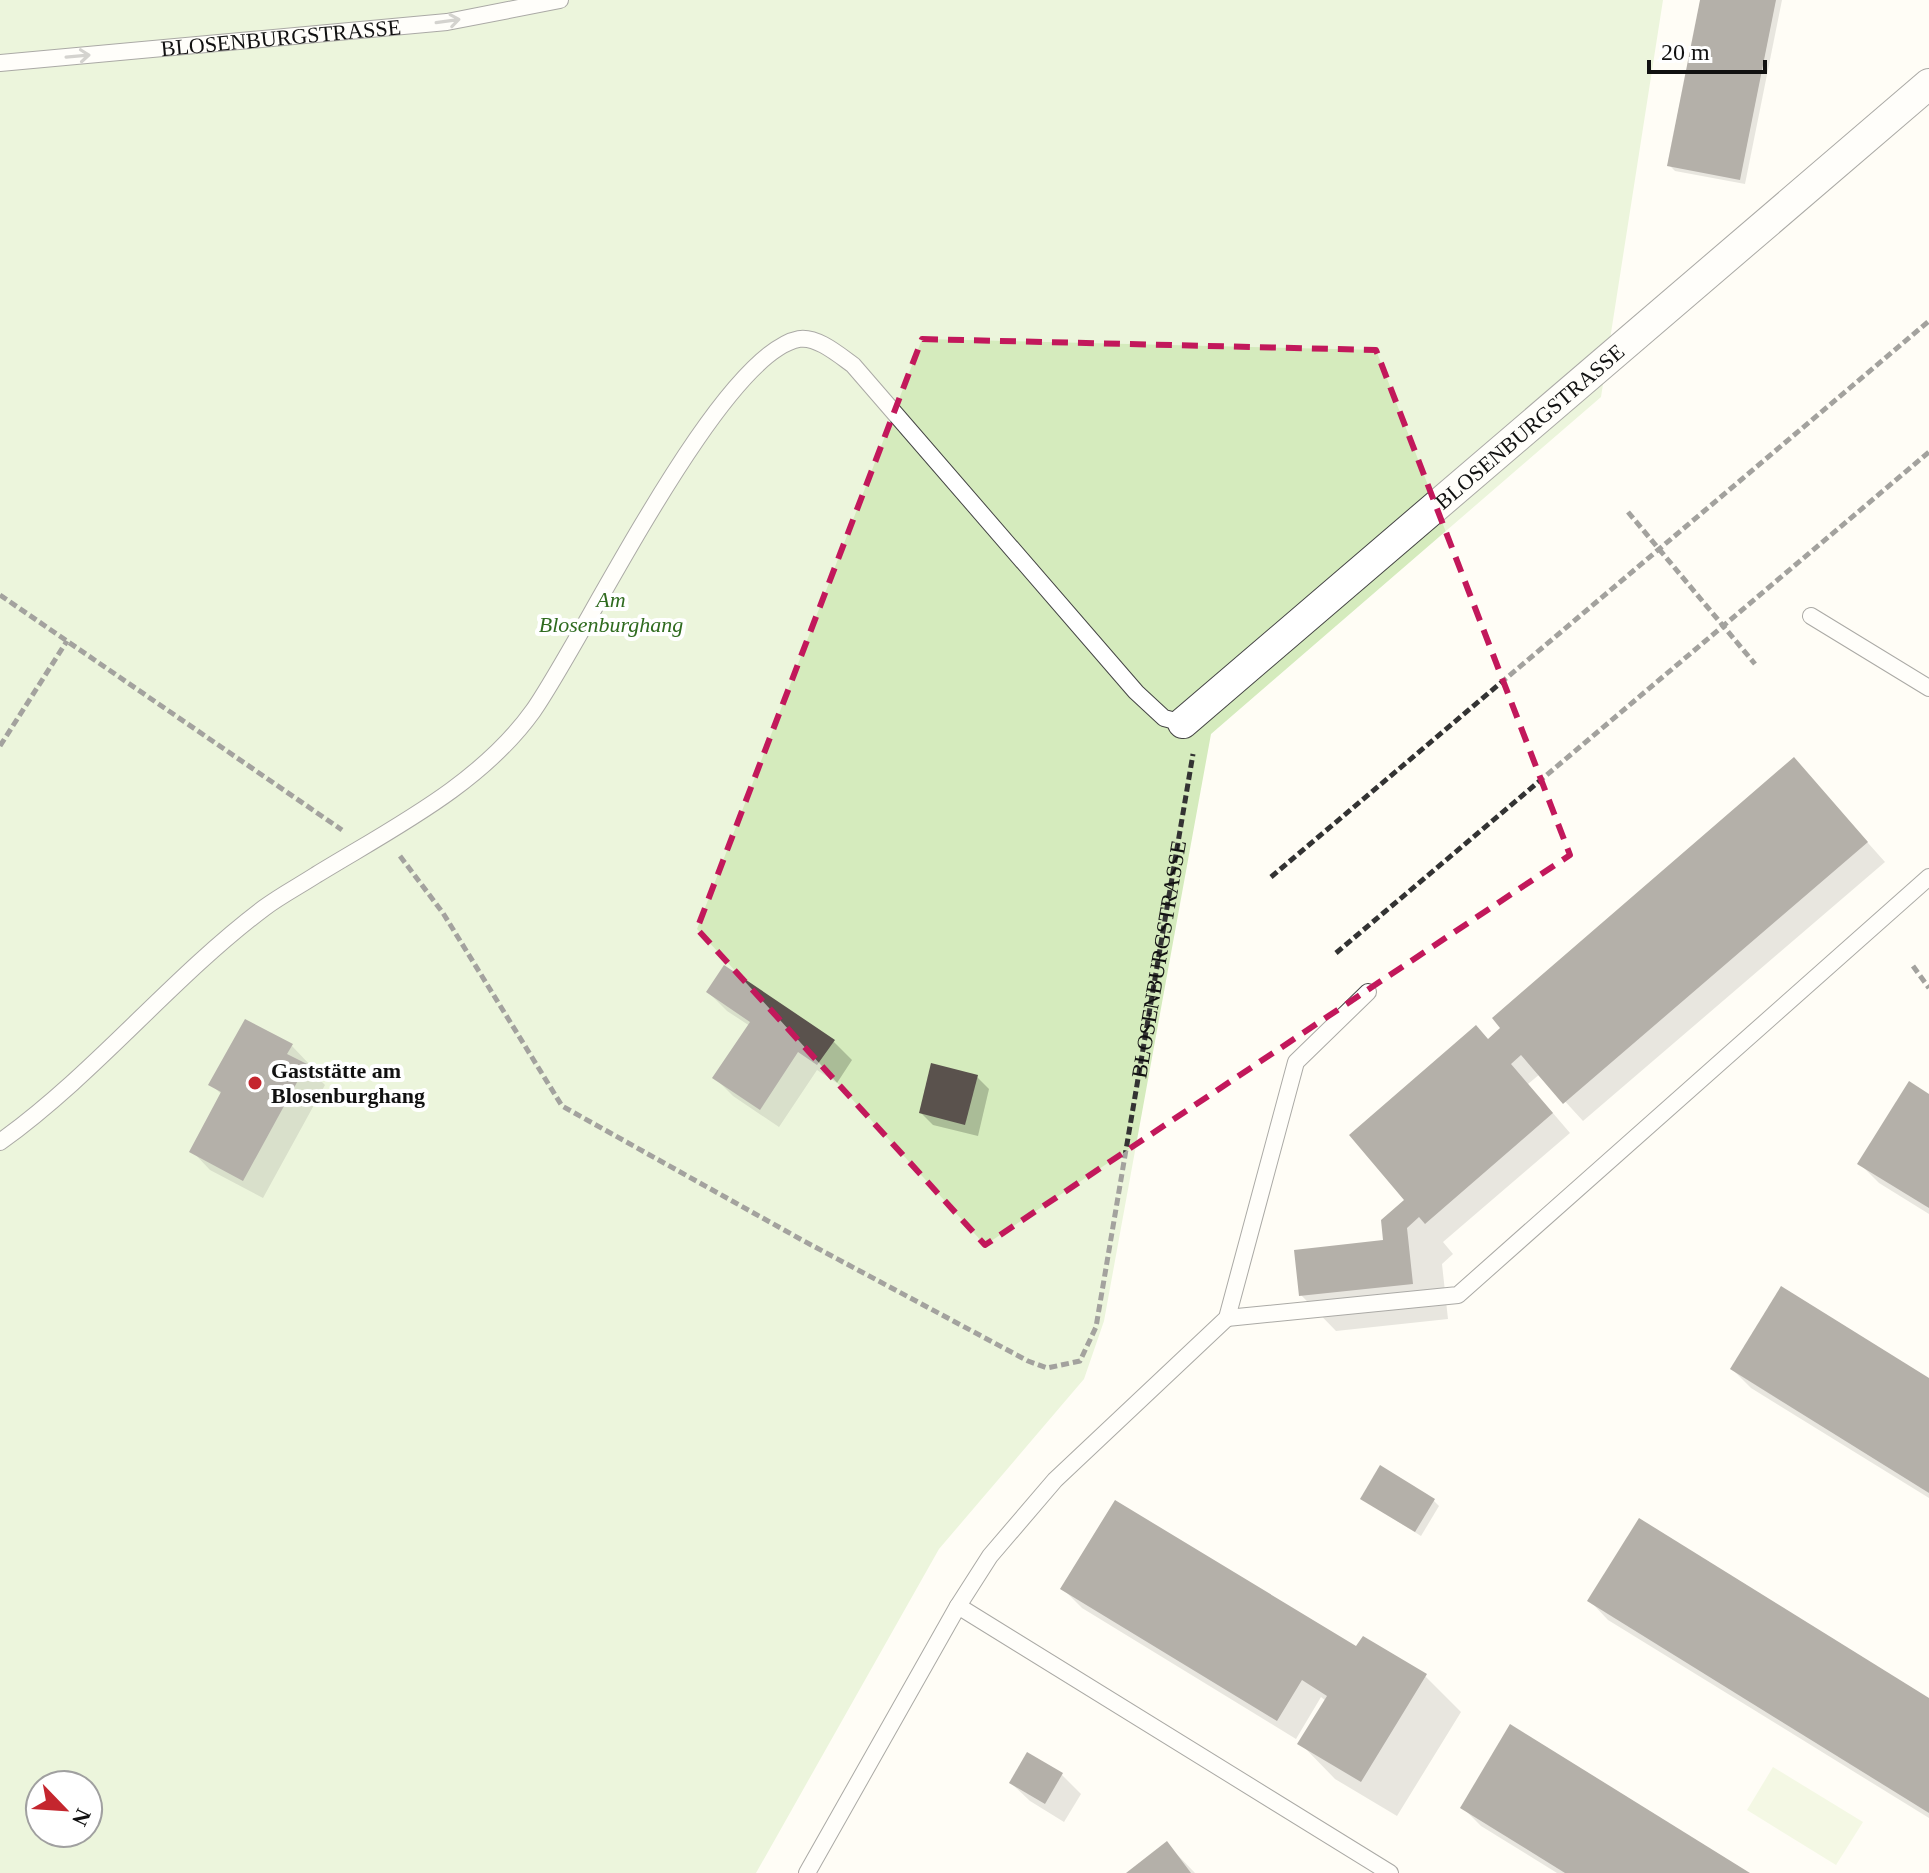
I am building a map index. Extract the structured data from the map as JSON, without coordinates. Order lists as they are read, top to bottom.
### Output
{
  "streets": {
    "street": ["BLOSENBURGSTRASSE"]
  },
  "parks": ["Am Blosenburghang"],
  "places": ["Gaststätte am Blosenburghang"],
  "scale_bar": "20 m",
  "north": "bottom right"
}
